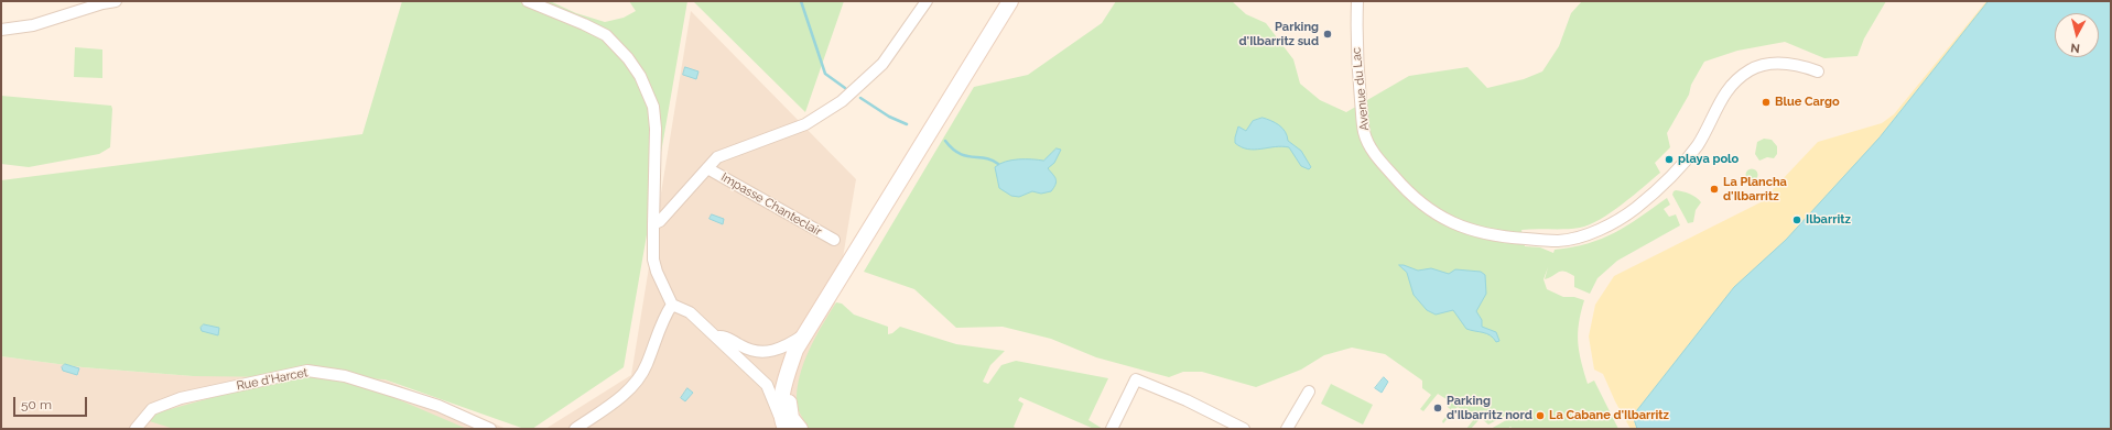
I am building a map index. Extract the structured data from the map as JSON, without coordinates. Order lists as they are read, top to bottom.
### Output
{
  "streets": {
    "street": ["Avenue du Lac", "Impasse Chanteclair", "Rue d'Harcet"]
  },
  "places": [
    "Parking d'Ilbarritz sud",
    "Blue Cargo",
    "playa polo",
    "La Plancha d'Ilbarritz",
    "Ilbarritz",
    "Parking d'Ilbarritz nord",
    "La Cabane d'Ilbarritz"
  ],
  "scale_bar": "50 m",
  "north": "bottom"
}
